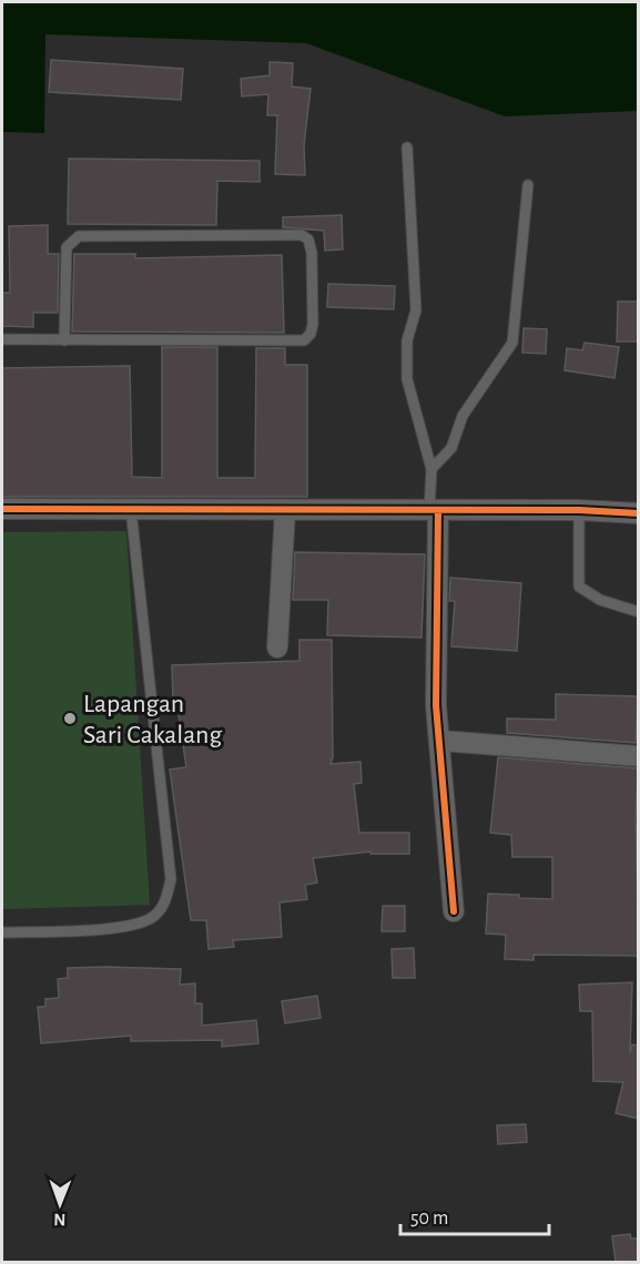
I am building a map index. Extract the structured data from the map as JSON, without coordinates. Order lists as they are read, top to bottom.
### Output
{
  "places": ["Lapangan Sari Cakalang"],
  "scale_bar": "50 m",
  "north": "bottom"
}
